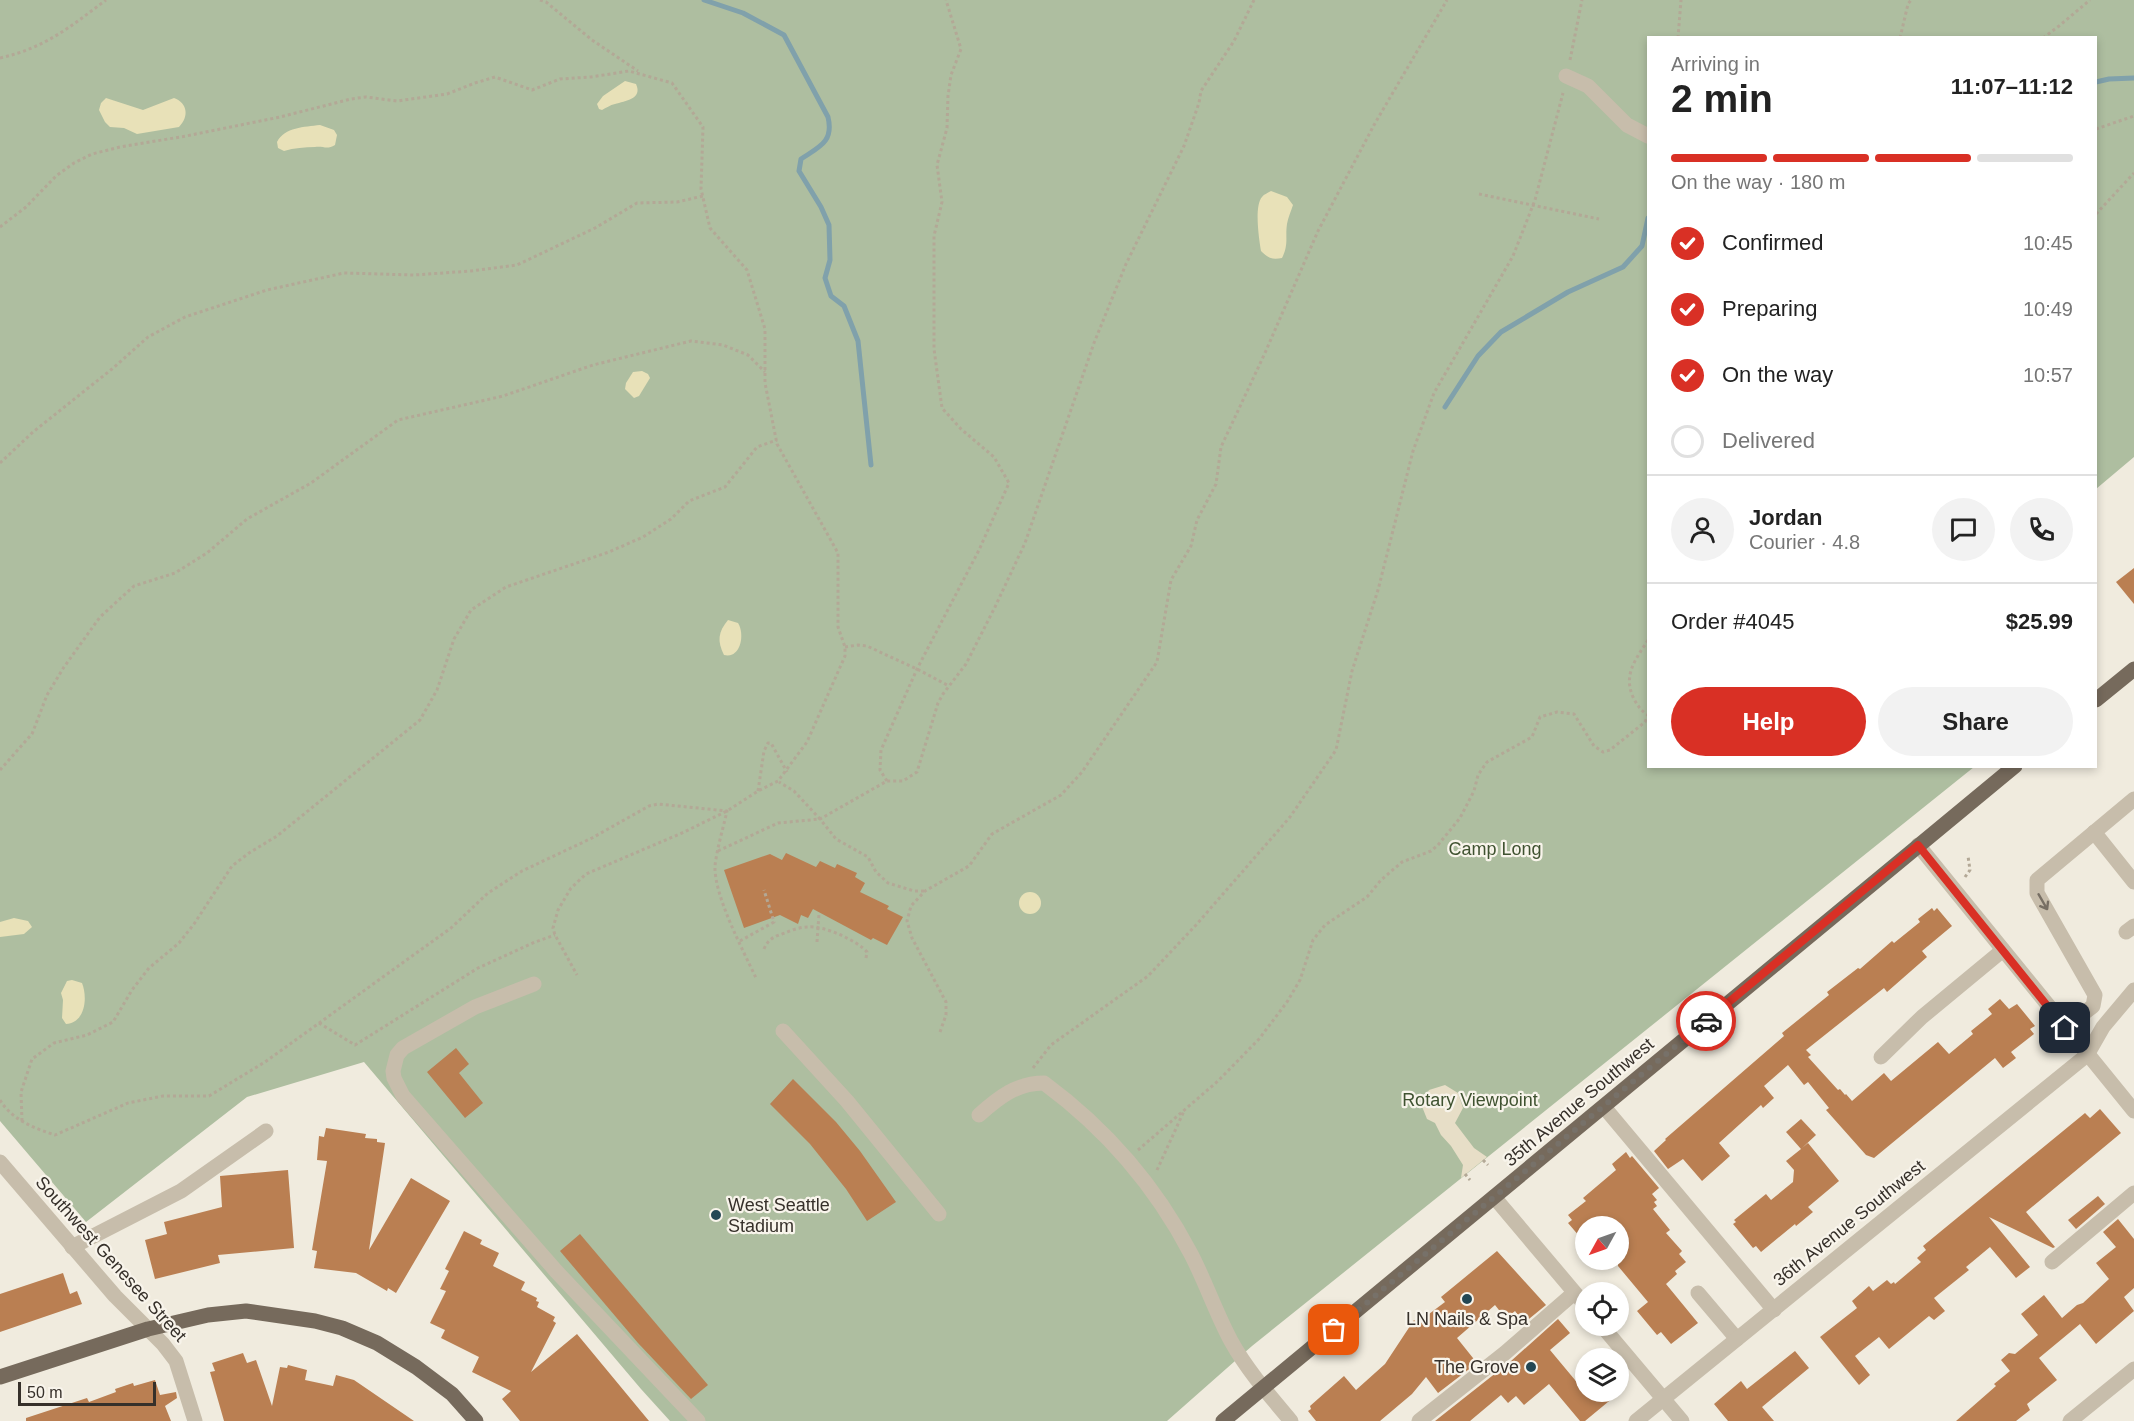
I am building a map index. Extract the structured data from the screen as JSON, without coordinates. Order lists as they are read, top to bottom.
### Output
{
  "streets": {
    "main road": ["35th Avenue Southwest"],
    "street": ["36th Avenue Southwest", "Southwest Genesee Street"]
  },
  "parks": ["Camp Long", "Rotary Viewpoint"],
  "places": ["West Seattle Stadium", "LN Nails & Spa", "The Grove"],
  "scale_bar": "50 m",
  "north": "bottom left",
  "page": {
    "heading": ["2 min", "Arriving in", "11:07–11:12"],
    "panel": [
      "Jordan",
      "Courier · 4.8",
      "Order #4045",
      "$25.99"
    ],
    "bar": "On the way · 180 m",
    "list": [
      ["Confirmed", "10:45"],
      ["Preparing", "10:49"],
      ["On the way", "10:57"],
      "Delivered"
    ],
    "buttons": ["Help", "Share"],
    "scale": "50 m"
  }
}
